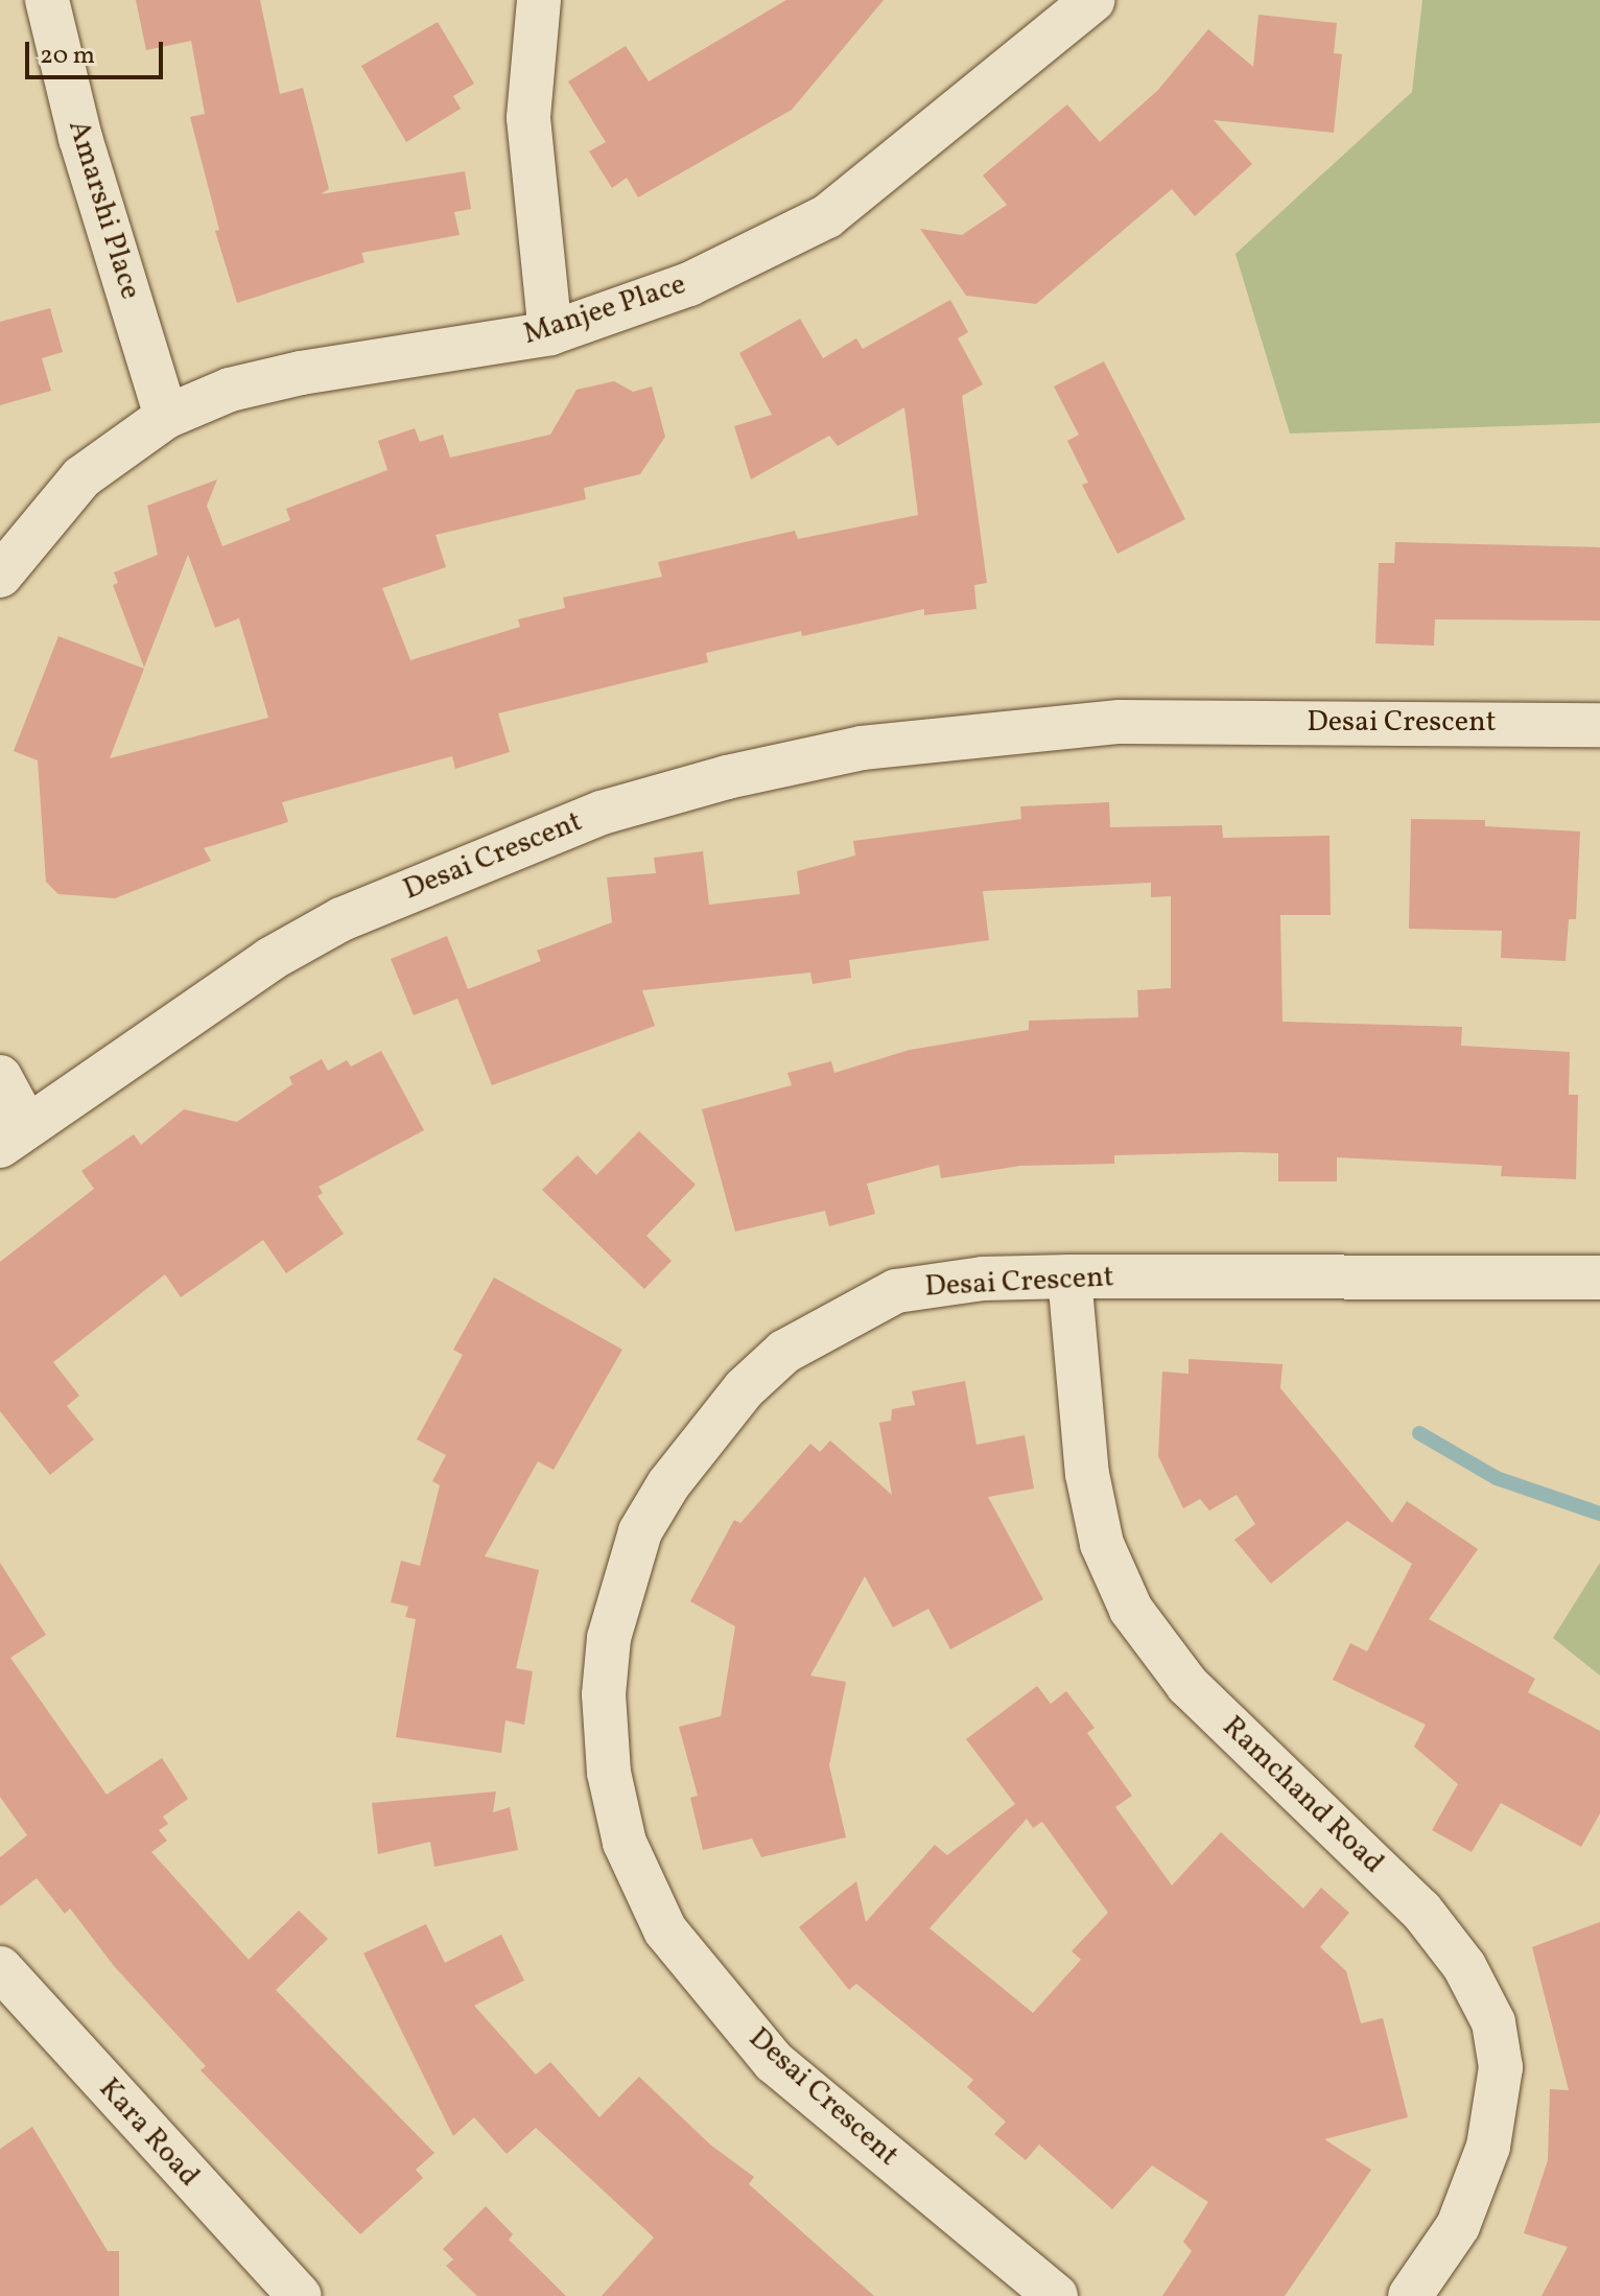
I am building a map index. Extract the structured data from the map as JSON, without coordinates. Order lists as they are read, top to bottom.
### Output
{
  "streets": {
    "street": [
      "Amarshi Place",
      "Manjee Place",
      "Desai Crescent",
      "Ramchand Road",
      "Kara Road"
    ]
  },
  "crossings": [
    ["Amarshi Place", "Manjee Place"],
    ["Desai Crescent", "Ramchand Road"]
  ],
  "scale_bar": "20 m"
}
